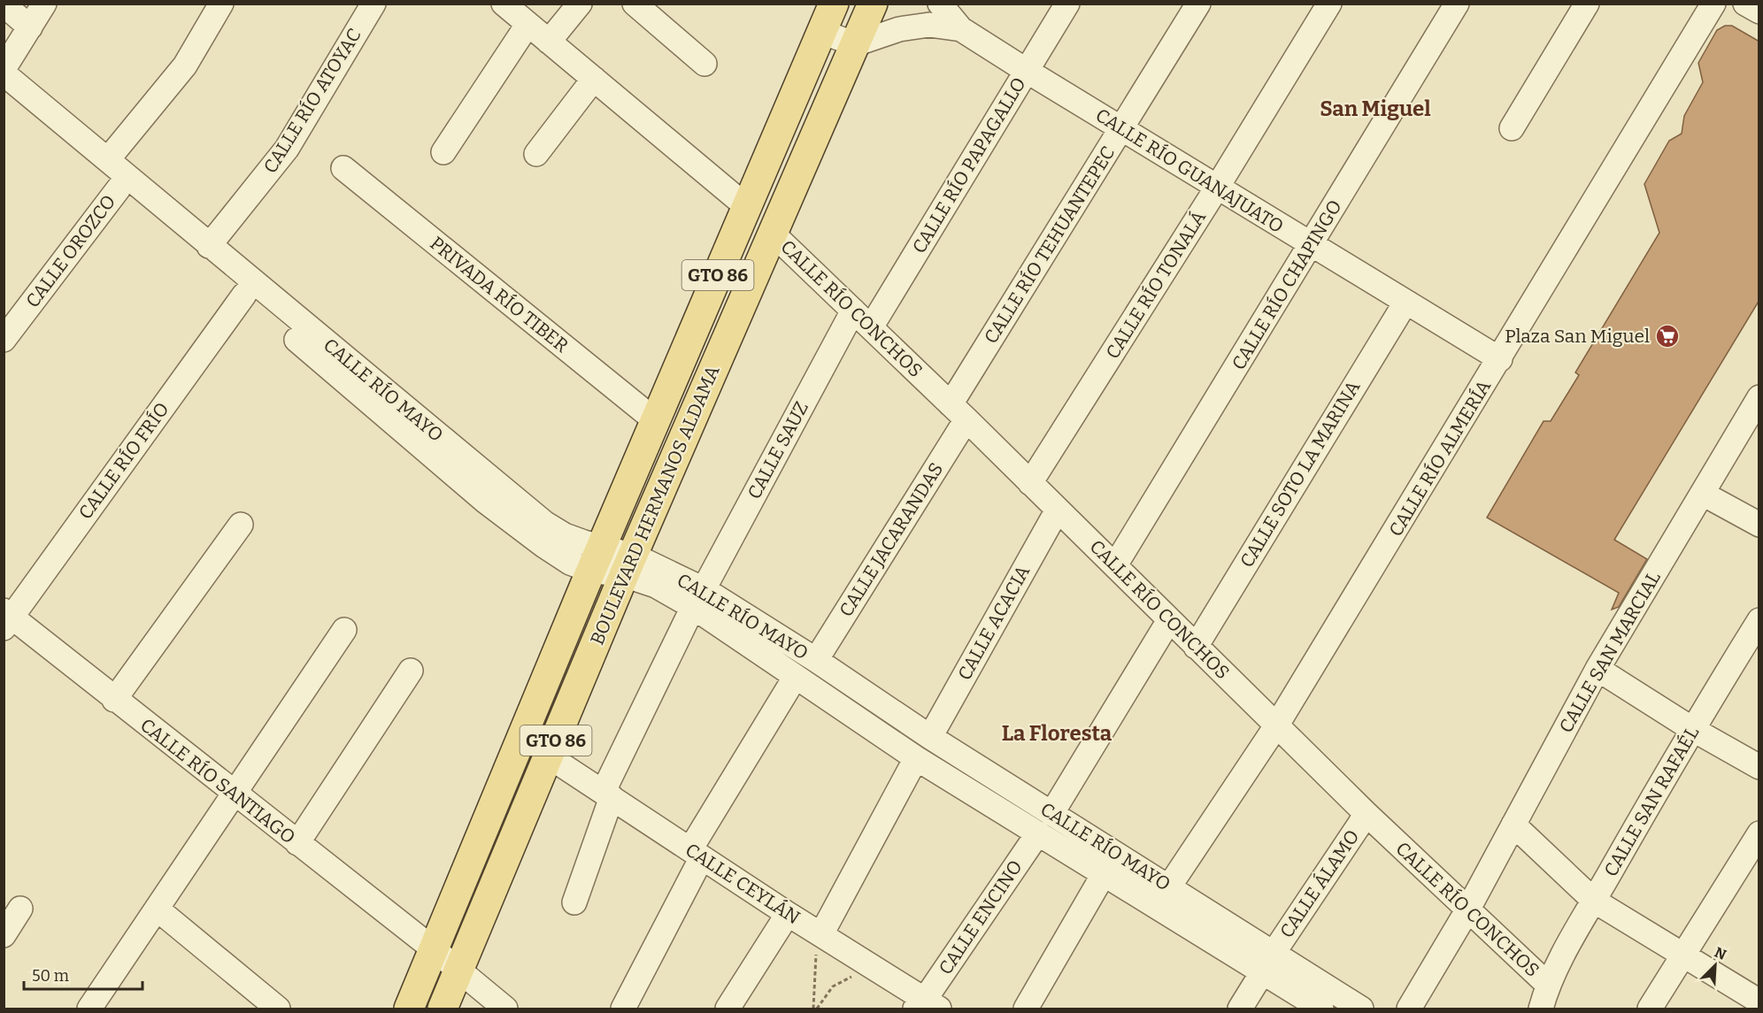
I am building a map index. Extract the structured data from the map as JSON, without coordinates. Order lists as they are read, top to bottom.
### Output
{
  "streets": {
    "main road": ["GTO 86", "BOULEVARD HERMANOS ALDAMA"],
    "street": [
      "CALLE RÍO ATOYAC",
      "CALLE RÍO PAPAGALLO",
      "CALLE RÍO GUANAJUATO",
      "CALLE RÍO TEHUANTEPEC",
      "CALLE OROZCO",
      "CALLE RÍO TONALÁ",
      "CALLE RÍO CHAPINGO",
      "PRIVADA RÍO TIBER",
      "CALLE RÍO CONCHOS",
      "CALLE RÍO MAYO",
      "CALLE SAUZ",
      "CALLE RÍO ALMERÍA",
      "CALLE RÍO FRÍO",
      "CALLE SOTO LA MARINA",
      "CALLE JACARANDAS",
      "CALLE ACACIA",
      "CALLE SAN MARCIAL",
      "CALLE RÍO SANTIAGO",
      "CALLE SAN RAFAÉL",
      "CALLE CEYLÁN",
      "CALLE ÁLAMO",
      "CALLE ENCINO"
    ]
  },
  "crossings": [
    ["CALLE RÍO ATOYAC", "CALLE RÍO MAYO"],
    ["CALLE RÍO PAPAGALLO", "CALLE RÍO GUANAJUATO"],
    ["CALLE RÍO PAPAGALLO", "CALLE RÍO CONCHOS"],
    ["CALLE RÍO GUANAJUATO", "CALLE RÍO TEHUANTEPEC"],
    ["CALLE RÍO GUANAJUATO", "CALLE RÍO TONALÁ"],
    ["CALLE RÍO GUANAJUATO", "CALLE RÍO CHAPINGO"],
    ["CALLE RÍO GUANAJUATO", "CALLE RÍO ALMERÍA"],
    ["CALLE RÍO GUANAJUATO", "CALLE SOTO LA MARINA"],
    ["CALLE RÍO GUANAJUATO", "BOULEVARD HERMANOS ALDAMA"],
    ["CALLE RÍO TEHUANTEPEC", "CALLE RÍO CONCHOS"],
    ["CALLE RÍO TEHUANTEPEC", "CALLE JACARANDAS"],
    ["CALLE OROZCO", "CALLE RÍO MAYO"],
    ["CALLE RÍO TONALÁ", "CALLE RÍO CONCHOS"],
    ["CALLE RÍO CHAPINGO", "CALLE RÍO CONCHOS"],
    ["PRIVADA RÍO TIBER", "BOULEVARD HERMANOS ALDAMA"],
    ["CALLE RÍO CONCHOS", "CALLE SAUZ"],
    ["CALLE RÍO CONCHOS", "CALLE RÍO ALMERÍA"],
    ["CALLE RÍO CONCHOS", "CALLE SOTO LA MARINA"],
    ["CALLE RÍO CONCHOS", "BOULEVARD HERMANOS ALDAMA"],
    ["CALLE RÍO CONCHOS", "CALLE JACARANDAS"],
    ["CALLE RÍO CONCHOS", "CALLE ACACIA"],
    ["CALLE RÍO CONCHOS", "CALLE SAN MARCIAL"],
    ["CALLE RÍO CONCHOS", "CALLE SAN RAFAÉL"],
    ["CALLE RÍO CONCHOS", "CALLE ÁLAMO"],
    ["CALLE RÍO MAYO", "CALLE SAUZ"],
    ["CALLE RÍO MAYO", "CALLE RÍO ALMERÍA"],
    ["CALLE RÍO MAYO", "CALLE RÍO FRÍO"],
    ["CALLE RÍO MAYO", "BOULEVARD HERMANOS ALDAMA"],
    ["CALLE RÍO MAYO", "CALLE JACARANDAS"],
    ["CALLE RÍO MAYO", "CALLE ACACIA"],
    ["CALLE RÍO MAYO", "CALLE ÁLAMO"],
    ["CALLE RÍO MAYO", "CALLE ENCINO"],
    ["CALLE SAUZ", "CALLE CEYLÁN"],
    ["CALLE RÍO FRÍO", "CALLE RÍO SANTIAGO"],
    ["BOULEVARD HERMANOS ALDAMA", "CALLE RÍO SANTIAGO"],
    ["BOULEVARD HERMANOS ALDAMA", "CALLE CEYLÁN"],
    ["CALLE CEYLÁN", "CALLE ENCINO"]
  ],
  "districts": ["San Miguel", "La Floresta"],
  "places": {
    "supermarket": ["Plaza San Miguel"]
  },
  "scale_bar": "50 m",
  "north": "top right"
}
